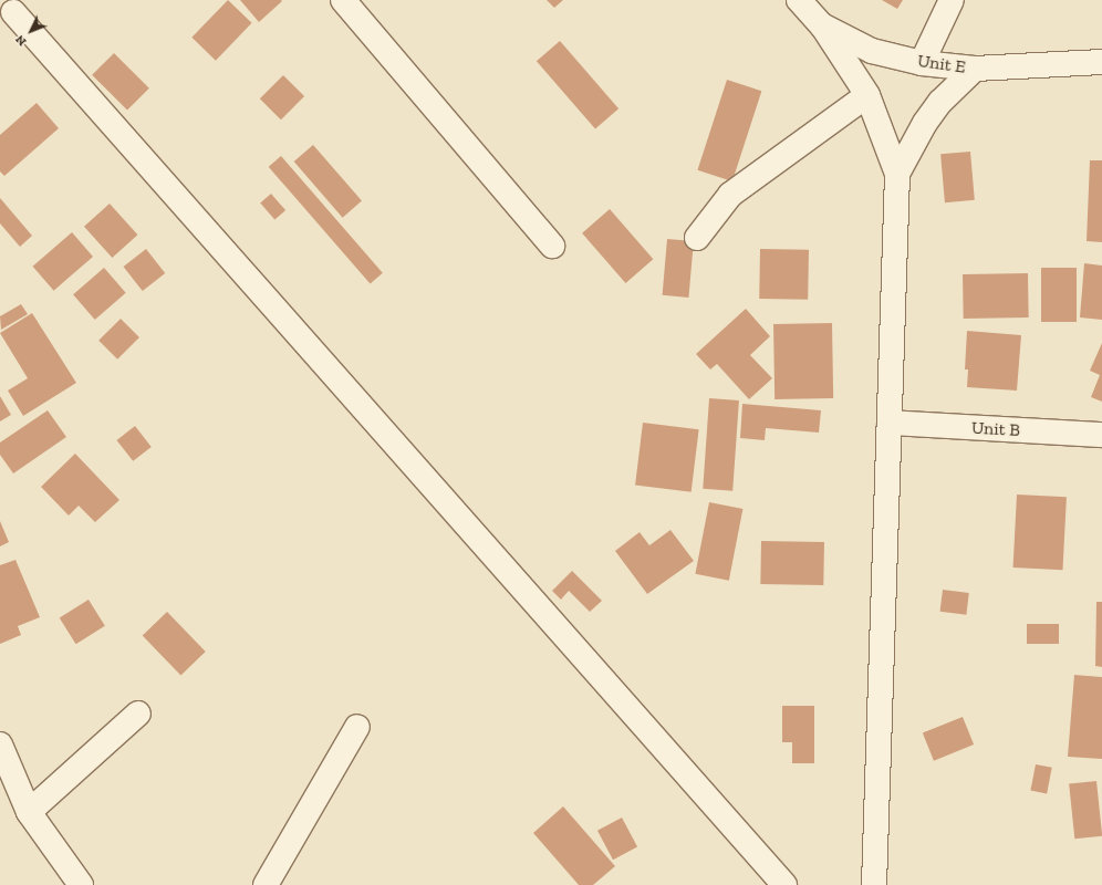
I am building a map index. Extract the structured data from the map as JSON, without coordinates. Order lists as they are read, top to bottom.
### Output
{
  "streets": {
    "street": ["Unit E", "Unit B"]
  },
  "north": "bottom left"
}
